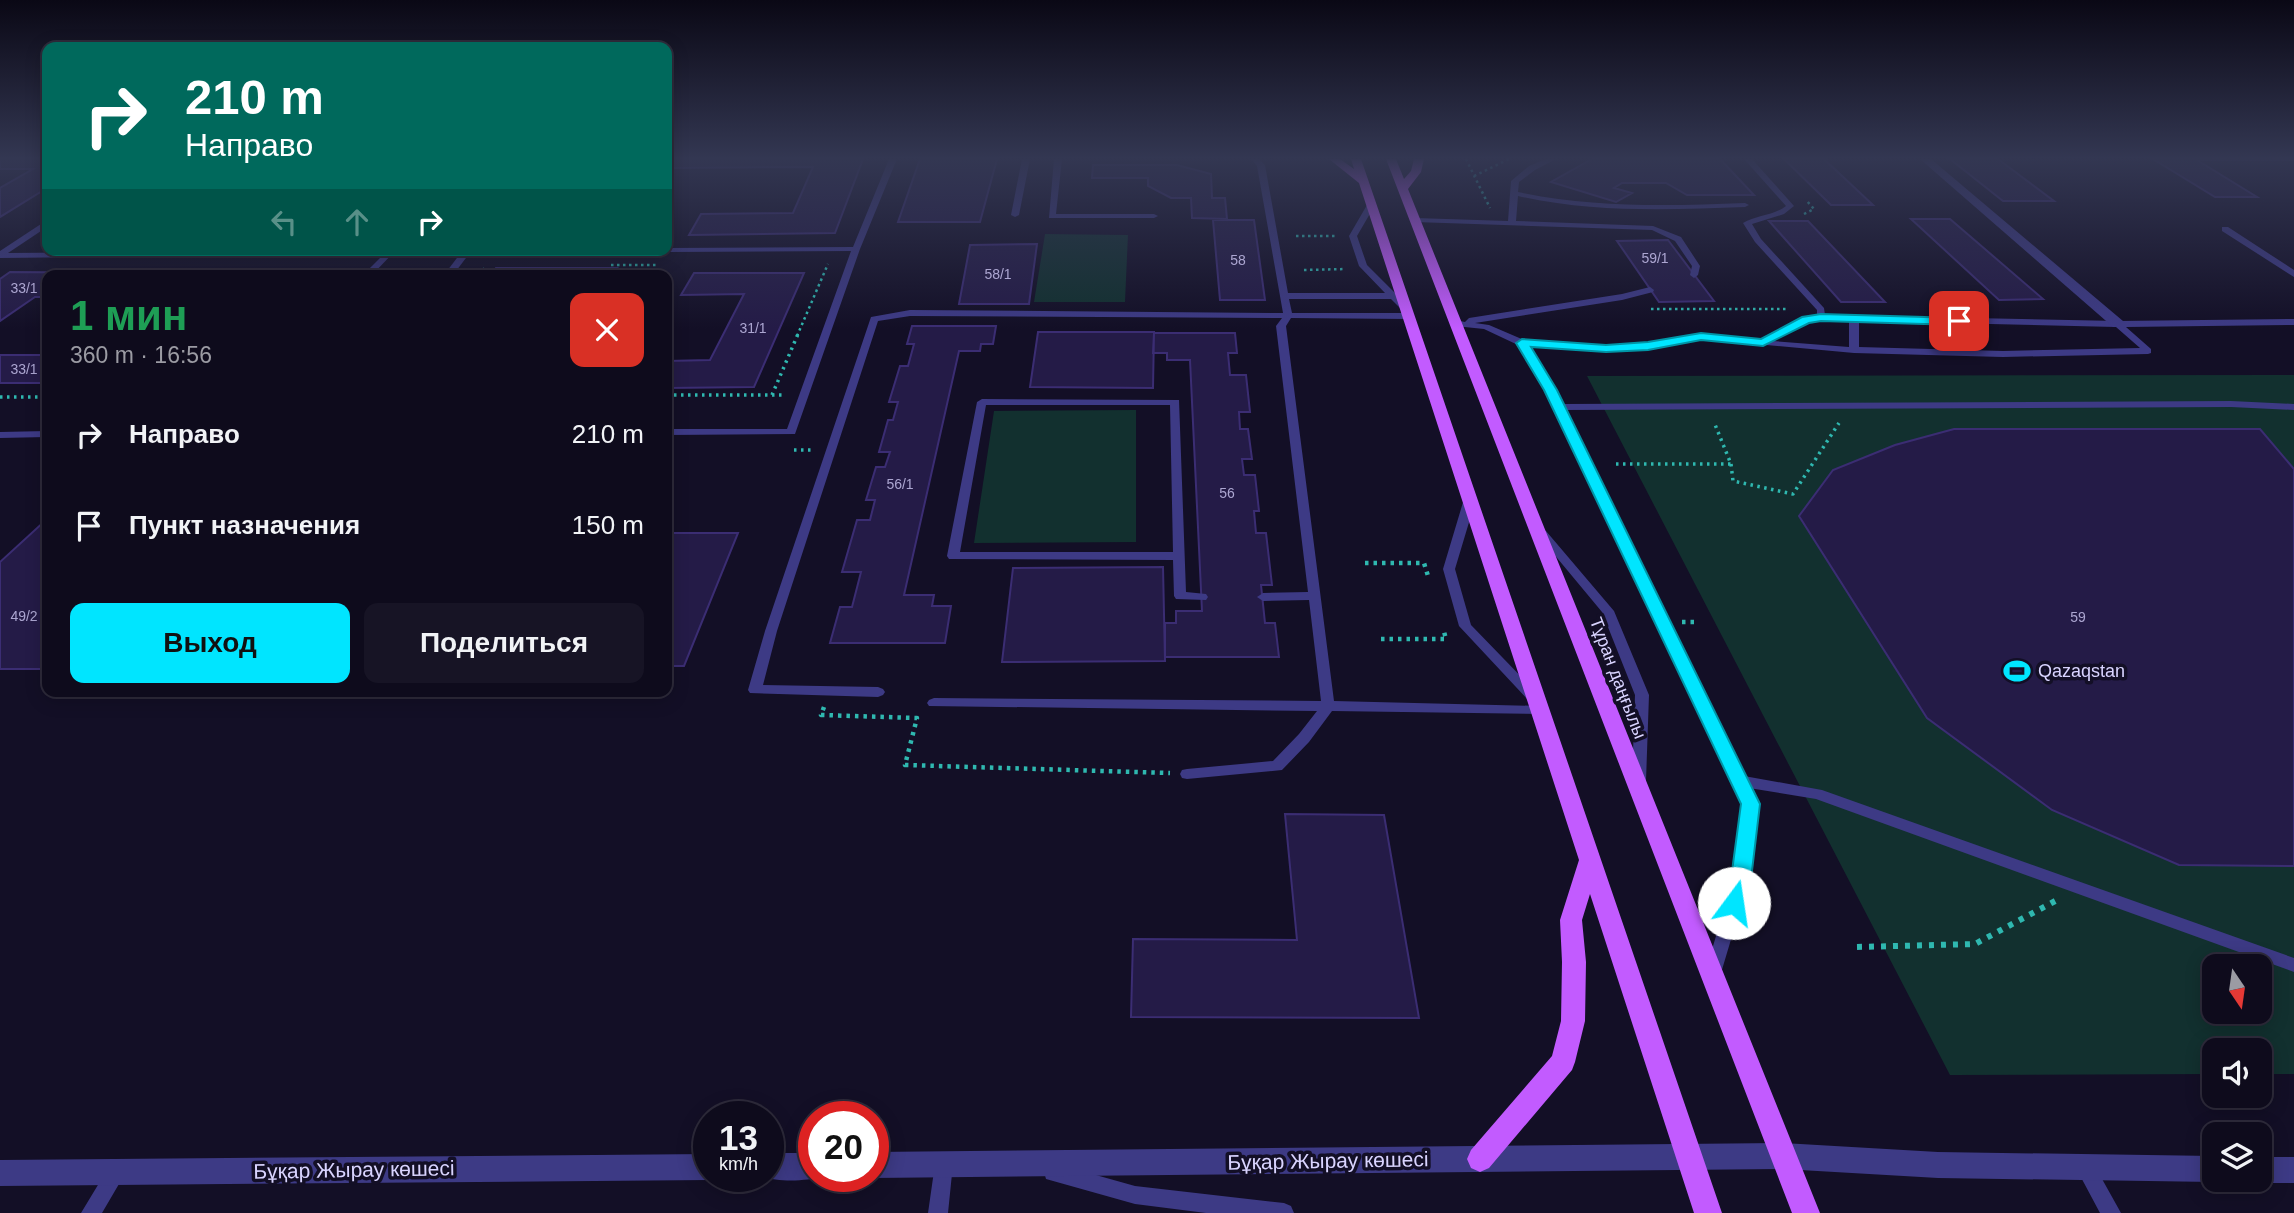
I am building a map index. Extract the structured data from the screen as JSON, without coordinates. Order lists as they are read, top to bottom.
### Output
{
  "streets": {
    "main road": ["Тұран даңғылы"],
    "street": ["Бұқар Жырау көшесі"]
  },
  "crossings": [
    ["Тұран даңғылы", "Бұқар Жырау көшесі"]
  ],
  "places": {
    "sports": ["Qazaqstan"]
  },
  "house_numbers": [
    "59/1",
    "58",
    "58/1",
    "33/1",
    "31/1",
    "33/1",
    "56/1",
    "56",
    "49/2",
    "59"
  ],
  "north": "bottom",
  "page": {
    "turn": ["210 m", "Направо"],
    "heading": ["1 мин", "360 m · 16:56"],
    "list": [
      {
        "name": "Направо",
        "value": "210 m"
      },
      {
        "name": "Пункт назначения",
        "value": "150 m"
      }
    ],
    "buttons": ["Выход", "Поделиться"],
    "speed": "13 km/h",
    "limit": "20"
  }
}
